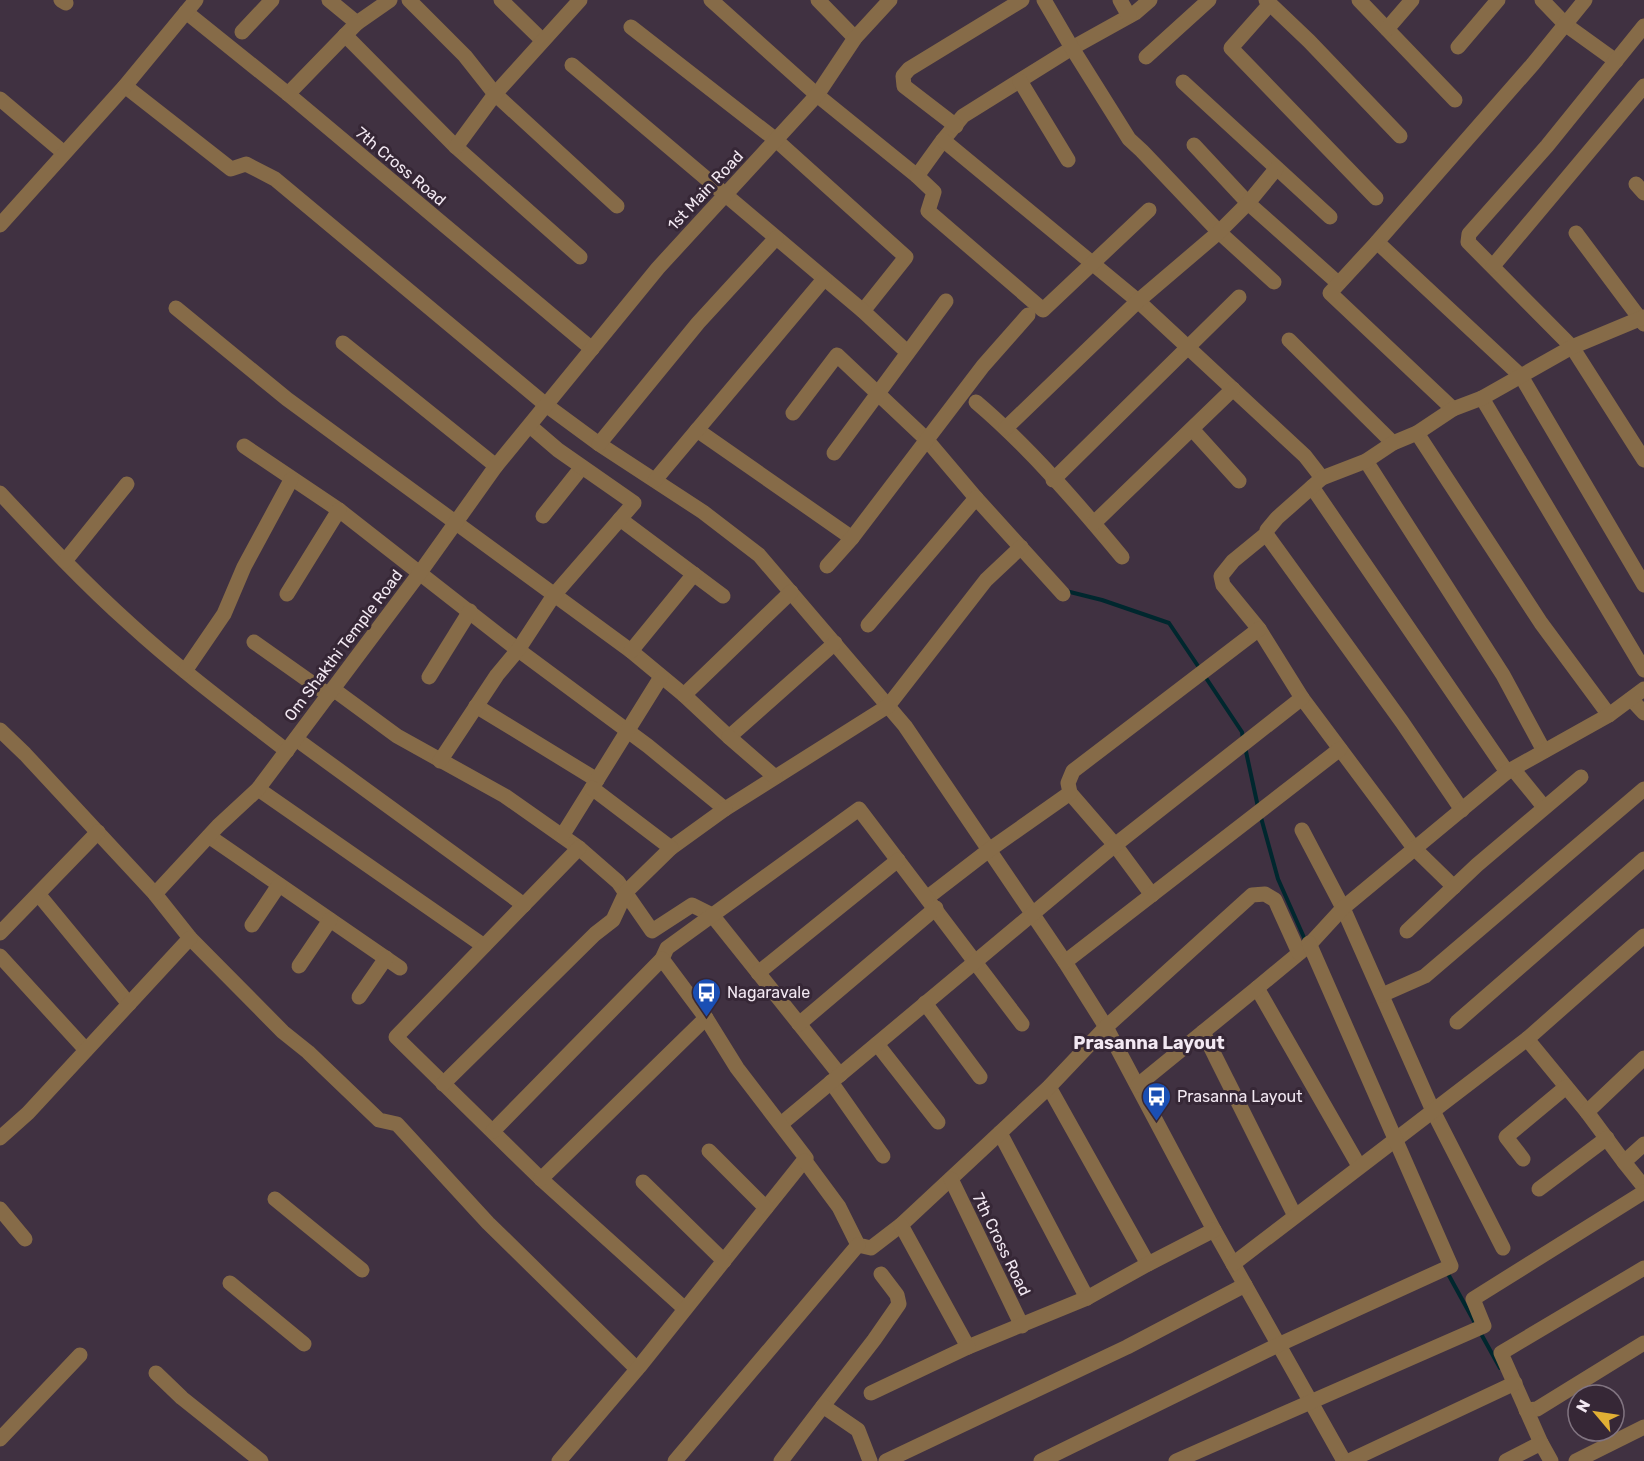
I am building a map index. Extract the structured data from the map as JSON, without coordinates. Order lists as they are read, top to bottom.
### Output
{
  "streets": {
    "street": ["7th Cross Road", "1st Main Road", "Om Shakthi Temple Road"]
  },
  "crossings": [
    ["7th Cross Road", "1st Main Road"],
    ["1st Main Road", "Om Shakthi Temple Road"]
  ],
  "districts": ["Prasanna Layout"],
  "places": {
    "bus stop": ["Nagaravale", "Prasanna Layout"]
  },
  "north": "top left"
}
